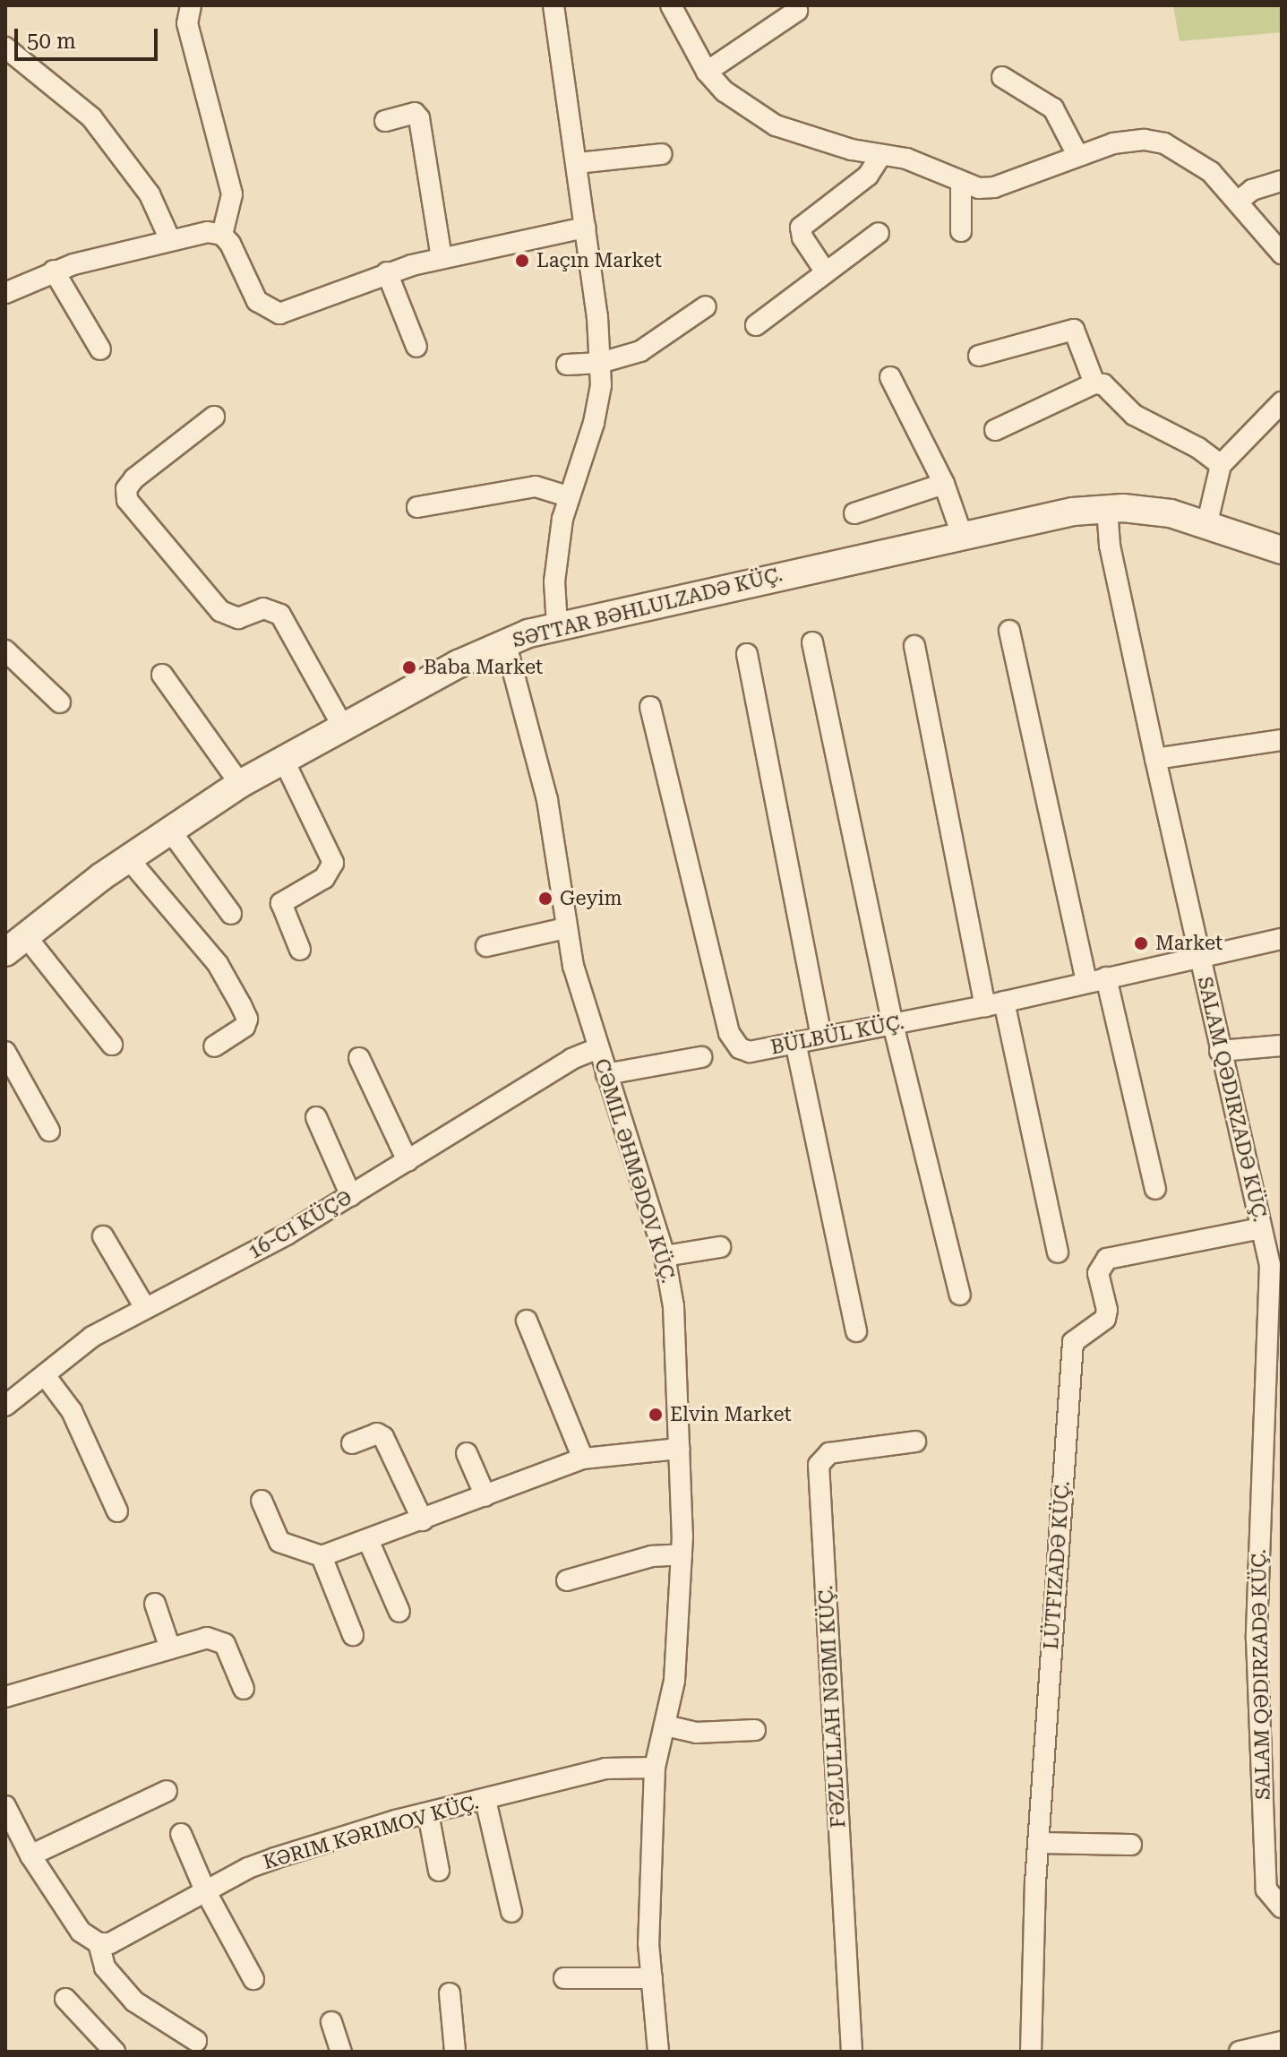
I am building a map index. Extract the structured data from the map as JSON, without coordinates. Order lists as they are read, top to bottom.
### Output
{
  "streets": {
    "street": [
      "SƏTTAR BƏHLULZADƏ KÜÇ.",
      "BÜLBÜL KÜÇ.",
      "SALAM QƏDIRZADƏ KÜÇ.",
      "CƏMIL ƏHMƏDOV KÜÇ.",
      "LÜTFIZADƏ KÜÇ.",
      "FƏZLULLAH NƏIMI KÜÇ.",
      "KƏRIM KƏRIMOV KÜÇ."
    ]
  },
  "crossings": [
    ["SƏTTAR BƏHLULZADƏ KÜÇ.", "SALAM QƏDIRZADƏ KÜÇ."],
    ["SƏTTAR BƏHLULZADƏ KÜÇ.", "CƏMIL ƏHMƏDOV KÜÇ."],
    ["BÜLBÜL KÜÇ.", "SALAM QƏDIRZADƏ KÜÇ."],
    ["SALAM QƏDIRZADƏ KÜÇ.", "LÜTFIZADƏ KÜÇ."],
    ["CƏMIL ƏHMƏDOV KÜÇ.", "KƏRIM KƏRIMOV KÜÇ."]
  ],
  "places": [
    "Laçın Market",
    "Baba Market",
    "Geyim",
    "Market",
    "Elvin Market"
  ],
  "scale_bar": "50 m"
}
